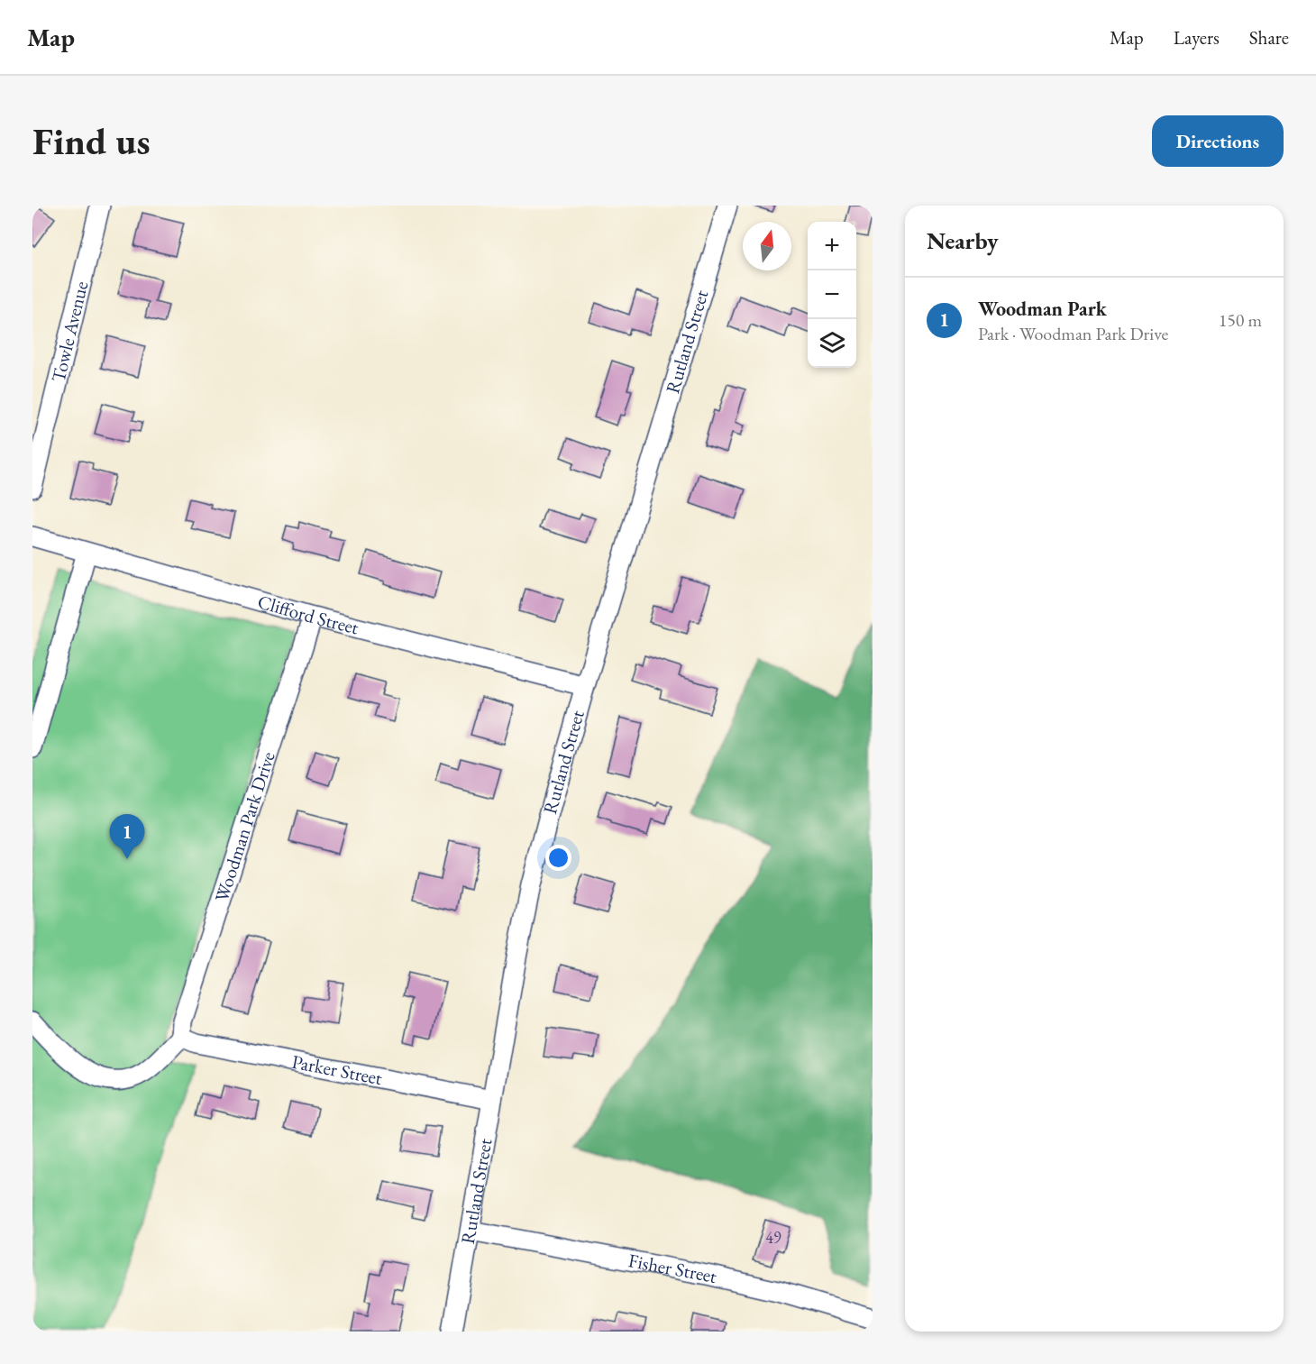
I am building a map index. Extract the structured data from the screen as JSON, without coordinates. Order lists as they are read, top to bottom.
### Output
{
  "streets": {
    "street": [
      "Towle Avenue",
      "Rutland Street",
      "Clifford Street",
      "Woodman Park Drive",
      "Parker Street",
      "Fisher Street"
    ]
  },
  "crossings": [
    ["Rutland Street", "Clifford Street"],
    ["Rutland Street", "Parker Street"],
    ["Rutland Street", "Fisher Street"],
    ["Clifford Street", "Woodman Park Drive"],
    ["Woodman Park Drive", "Parker Street"]
  ],
  "house_numbers": ["49"],
  "north": "top",
  "page": {
    "header": "Map",
    "nav": ["Map", "Layers", "Share"],
    "buttons": "Directions",
    "title": "Find us",
    "heading": "Nearby",
    "map_buttons": ["+", "−"],
    "list": [
      {
        "mark": "1",
        "name": "Woodman Park",
        "note": "Park · Woodman Park Drive",
        "value": "150 m"
      }
    ],
    "pins": "1"
  }
}
